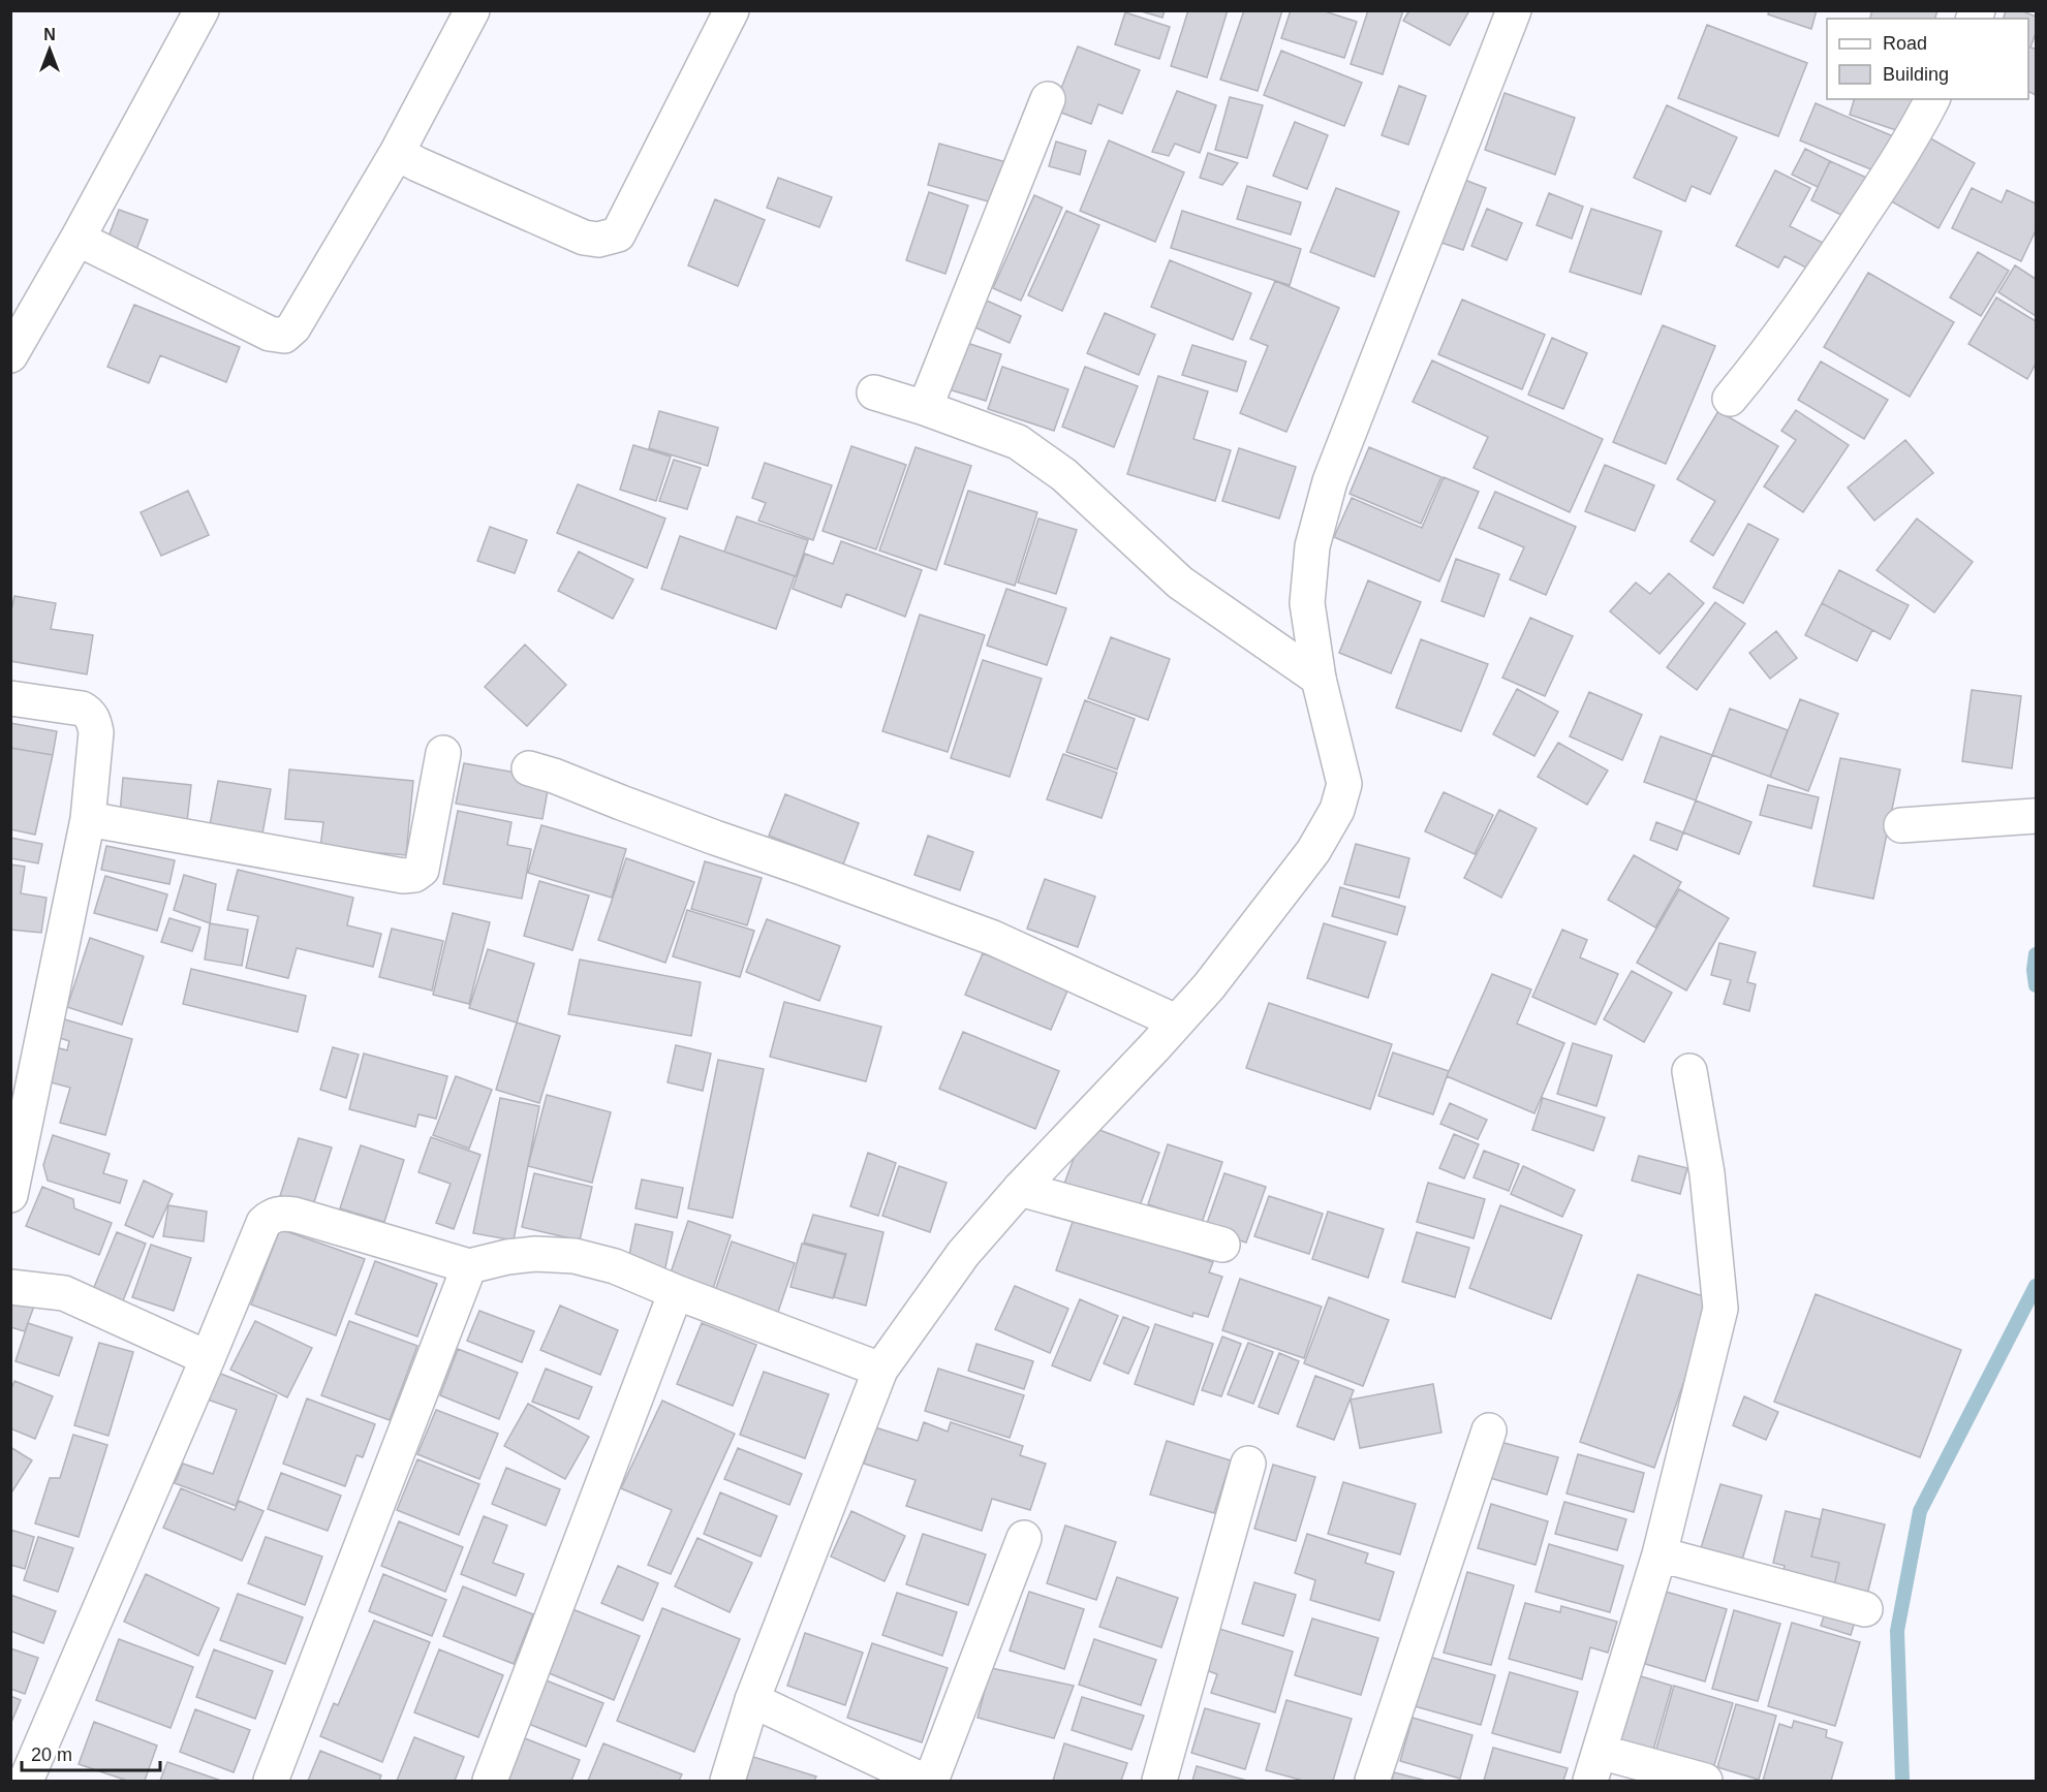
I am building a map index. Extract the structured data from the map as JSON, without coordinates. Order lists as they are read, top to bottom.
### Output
{
  "legend": ["Road", "Building"],
  "scale_bar": "20 m",
  "north": "top"
}
